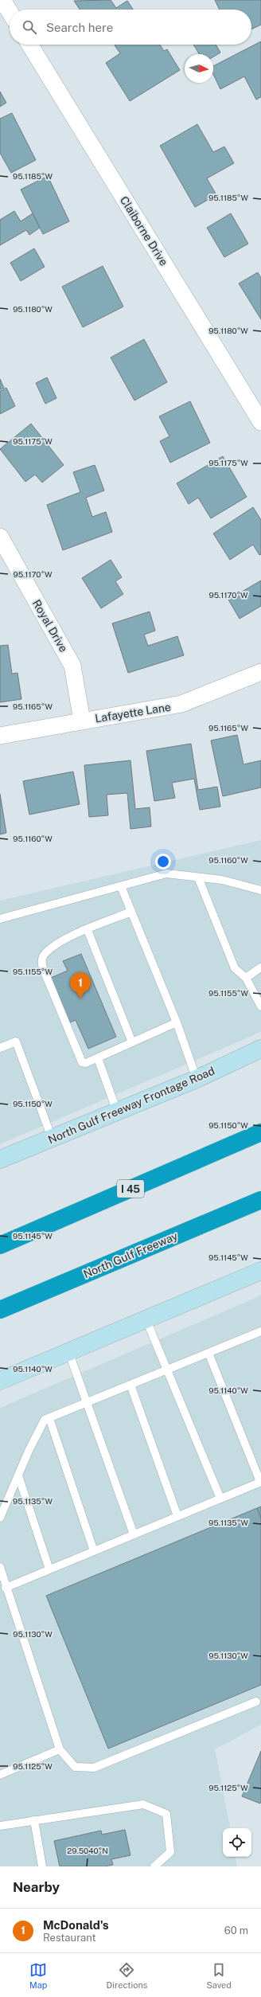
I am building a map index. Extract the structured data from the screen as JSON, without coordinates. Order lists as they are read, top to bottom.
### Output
{
  "streets": {
    "highway": ["I 45", "North Gulf Freeway"],
    "main road": ["North Gulf Freeway Frontage Road"],
    "street": ["Claiborne Drive", "Royal Drive", "Lafayette Lane"]
  },
  "crossings": [
    ["Royal Drive", "Lafayette Lane"]
  ],
  "north": "right",
  "page": {
    "search": "Search here",
    "pins": "1",
    "heading": "Nearby",
    "list": [
      {
        "mark": "1",
        "name": "McDonald's",
        "note": "Restaurant",
        "value": "60 m"
      }
    ],
    "nav": ["Map", "Directions", "Saved"]
  },
  "coordinates": [
    "95.1185°W",
    "95.1180°W",
    "95.1175°W",
    "95.1170°W",
    "95.1165°W",
    "95.1160°W",
    "95.1155°W",
    "95.1150°W",
    "95.1145°W",
    "95.1140°W",
    "95.1135°W",
    "95.1130°W",
    "95.1125°W",
    "29.5040°N"
  ]
}
